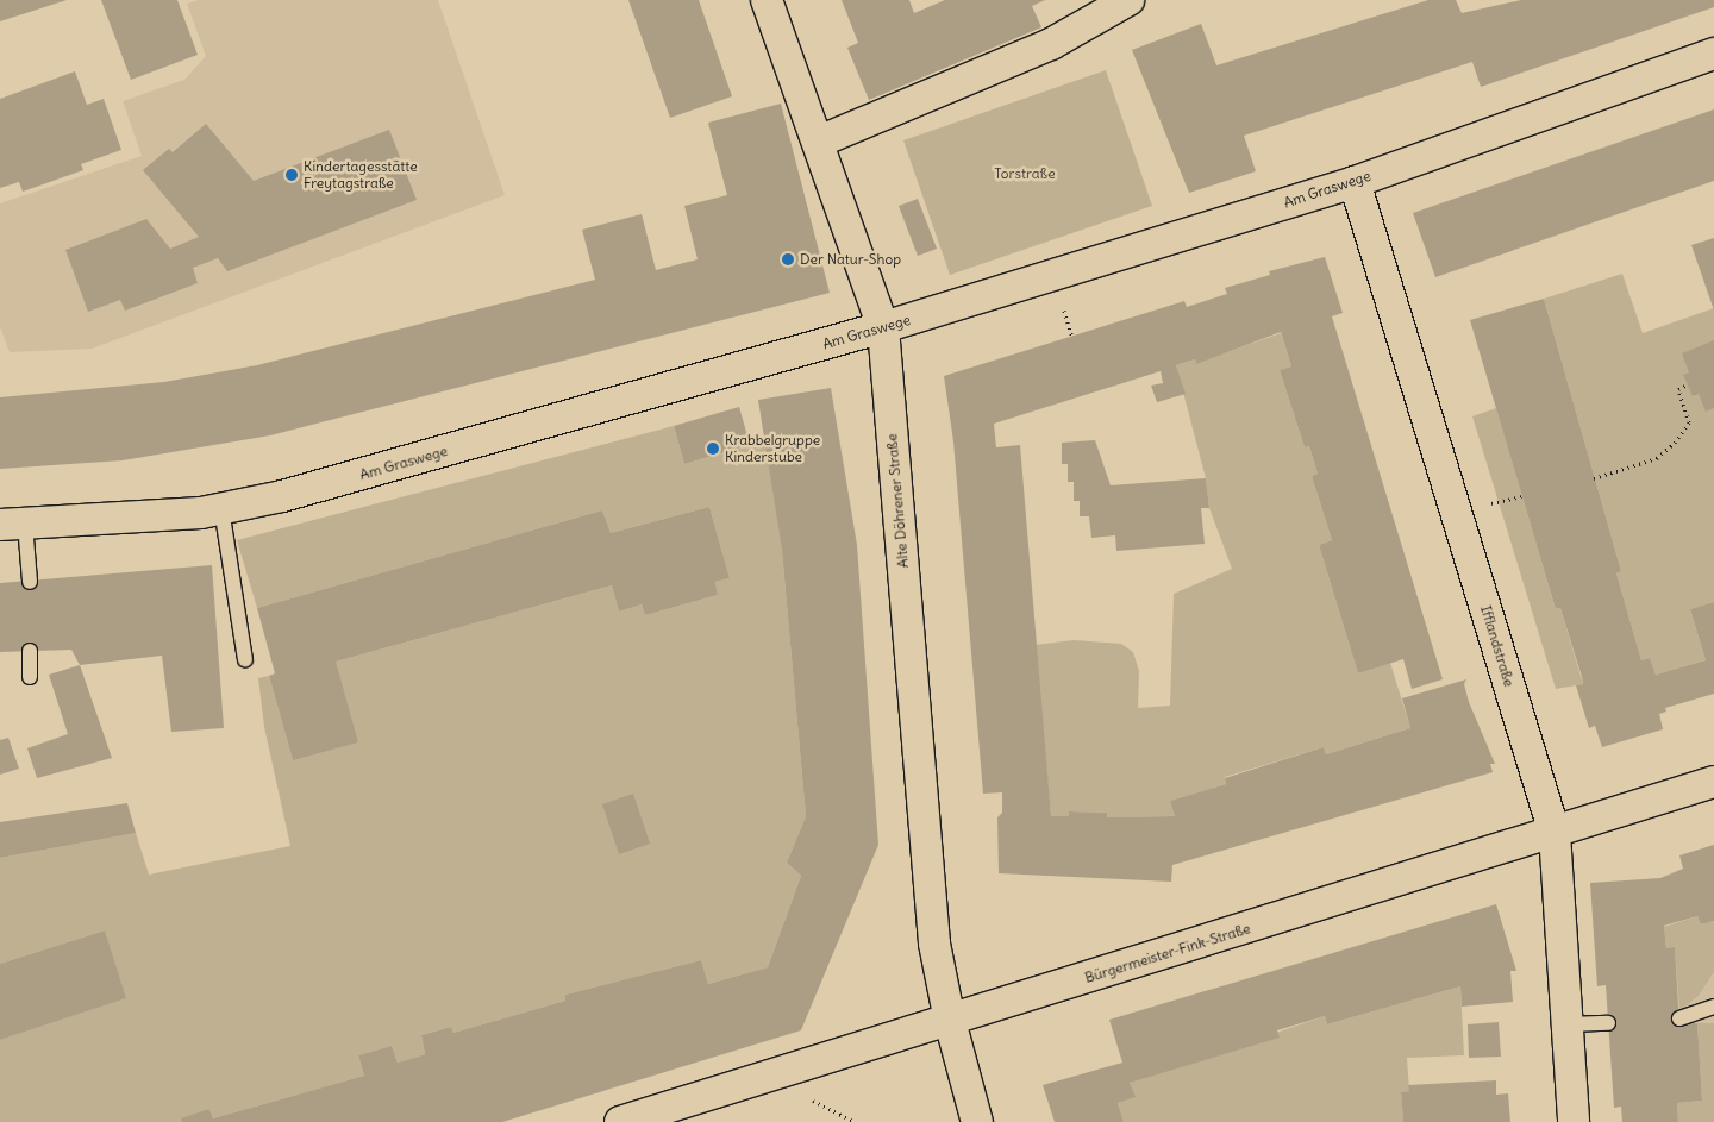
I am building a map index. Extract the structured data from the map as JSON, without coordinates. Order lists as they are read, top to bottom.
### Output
{
  "streets": {
    "street": [
      "Am Graswege",
      "Alte Döhrener Straße",
      "Ifflandstraße",
      "Bürgermeister-Fink-Straße"
    ]
  },
  "crossings": [
    ["Am Graswege", "Alte Döhrener Straße"],
    ["Am Graswege", "Ifflandstraße"],
    ["Alte Döhrener Straße", "Bürgermeister-Fink-Straße"],
    ["Ifflandstraße", "Bürgermeister-Fink-Straße"]
  ],
  "parks": ["Torstraße"],
  "places": ["Kindertagesstätte Freytagstraße", "Der Natur-Shop", "Krabbelgruppe Kinderstube"]
}
